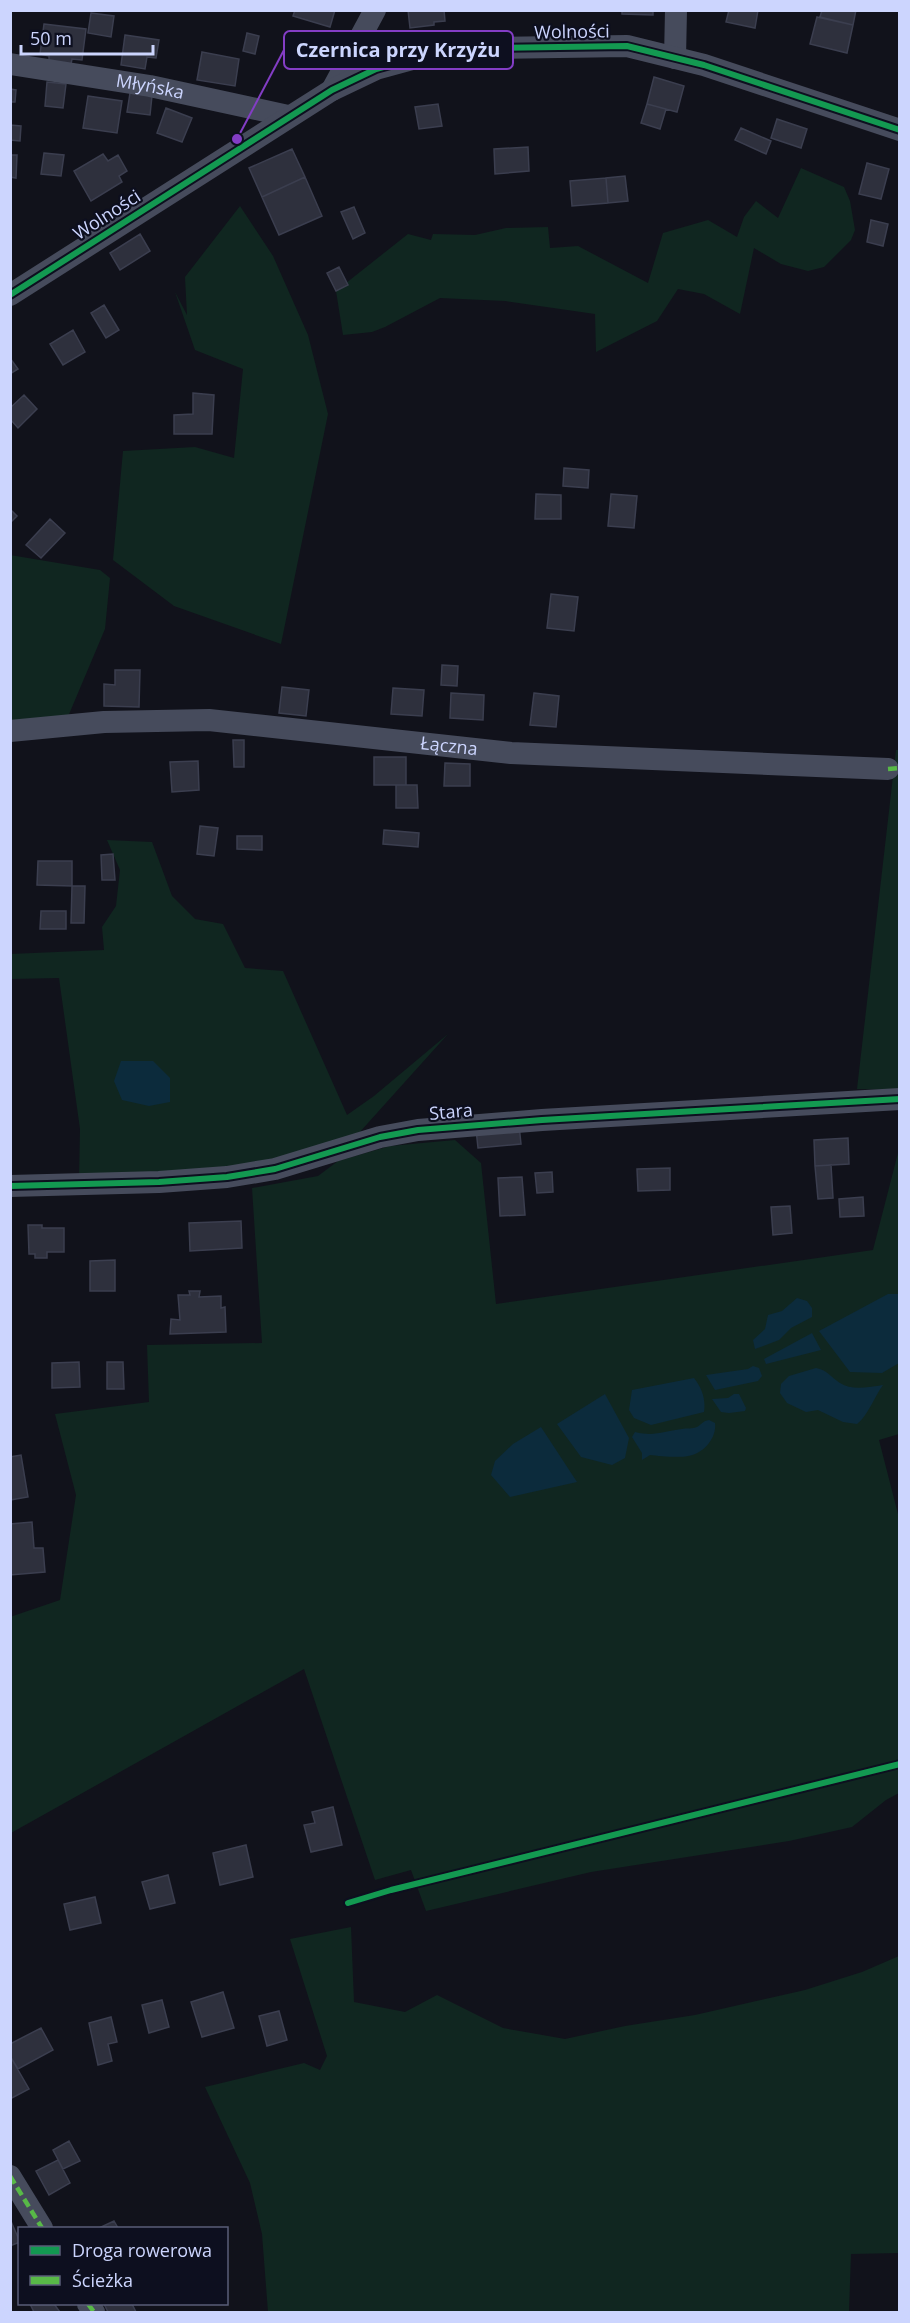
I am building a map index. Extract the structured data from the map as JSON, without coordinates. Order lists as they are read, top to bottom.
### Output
{
  "streets": {
    "street": [
      "Wolności",
      "Młyńska",
      "Łączna",
      "Stara"
    ]
  },
  "crossings": [
    ["Wolności", "Młyńska"]
  ],
  "places": ["Czernica przy Krzyżu"],
  "legend": ["Droga rowerowa", "Ścieżka"],
  "scale_bar": "50 m"
}
